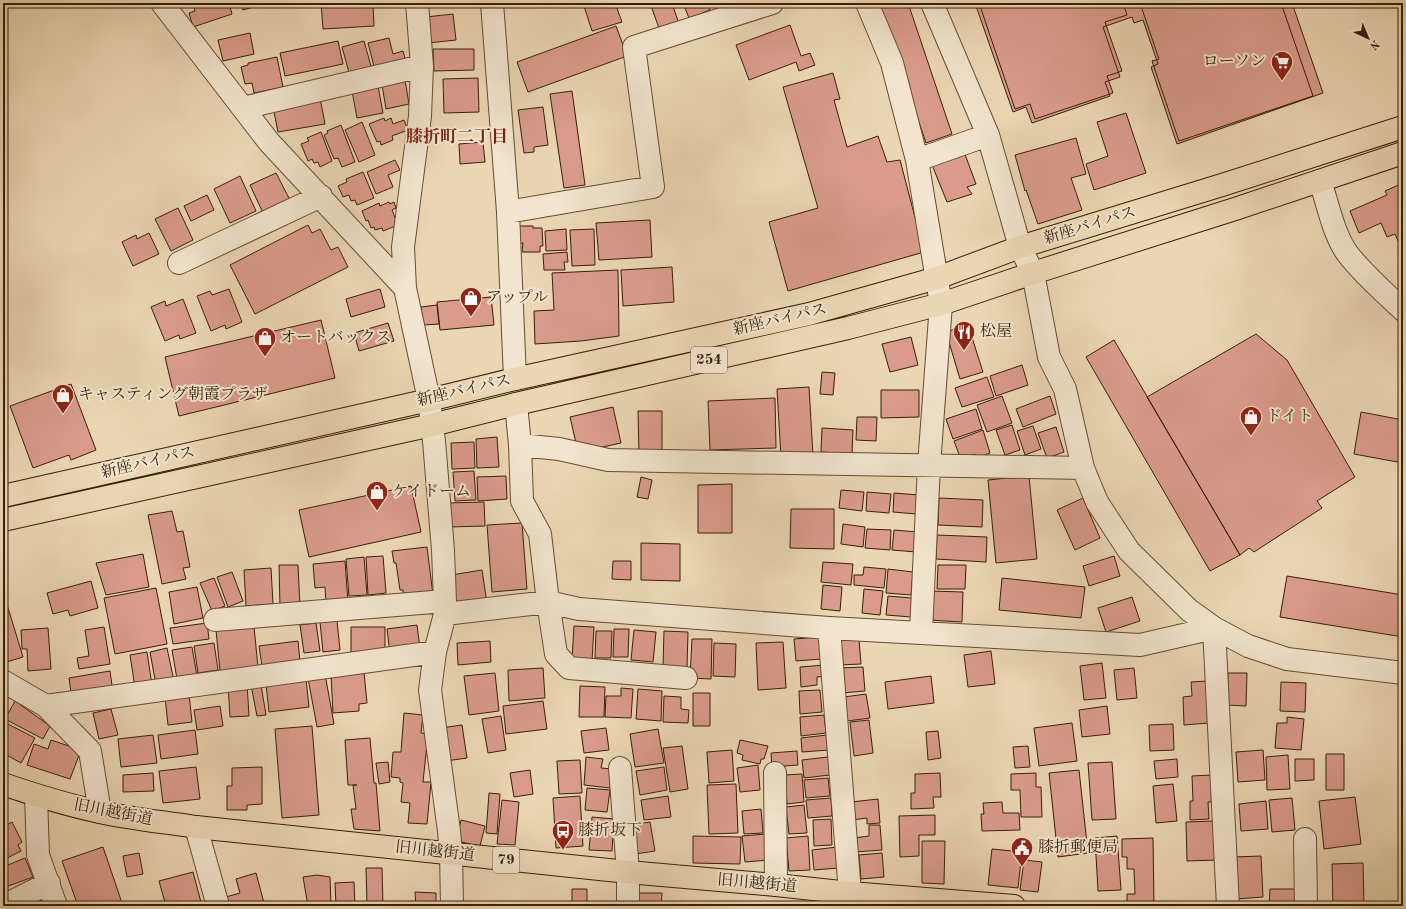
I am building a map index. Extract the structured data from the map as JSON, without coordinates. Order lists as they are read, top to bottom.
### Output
{
  "streets": {
    "main road": [
      "新座バイパス",
      "254",
      "旧川越街道",
      "79"
    ]
  },
  "districts": ["膝折町二丁目"],
  "places": {
    "supermarket": ["ローソン"],
    "shop": [
      "アップル",
      "オートバックス",
      "キャスティング朝霞プラザ",
      "ドイト",
      "ケイドーム"
    ],
    "restaurant": ["松屋"],
    "bus stop": ["膝折坂下"],
    "public building": ["膝折郵便局"]
  },
  "north": "bottom right"
}
